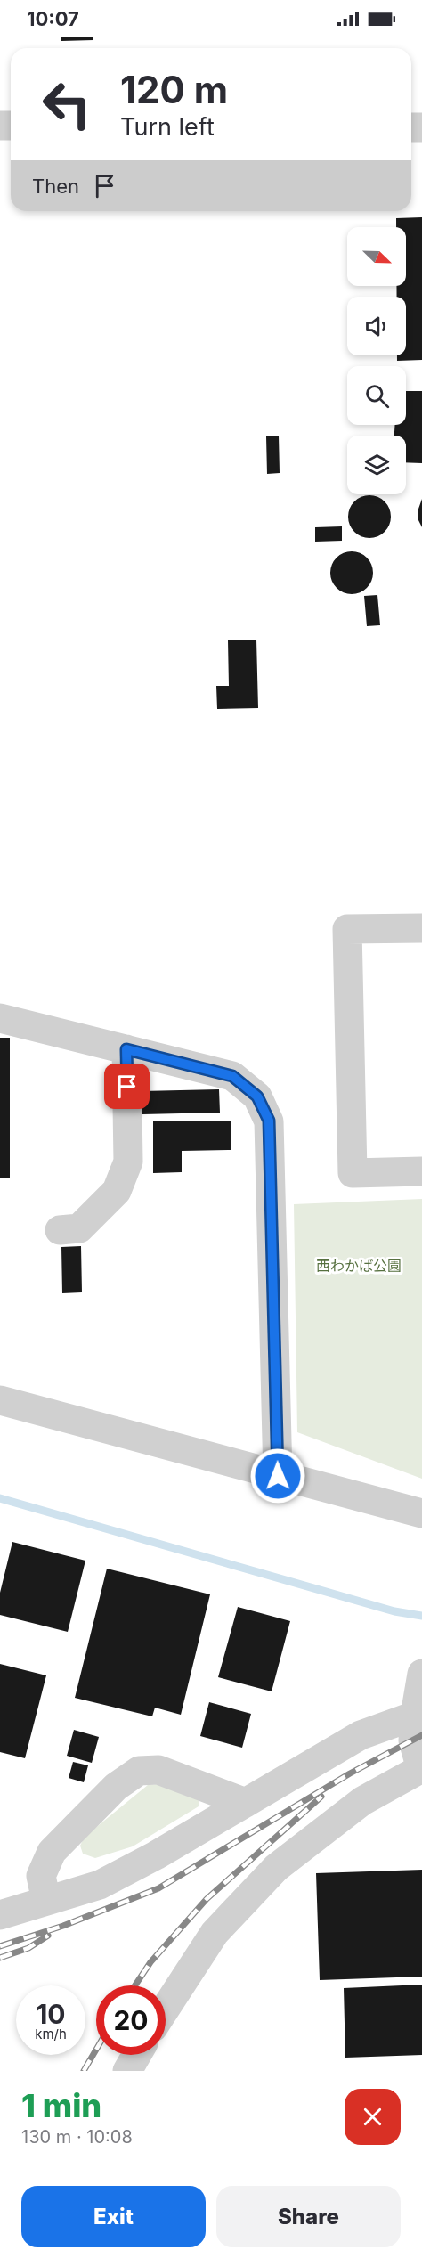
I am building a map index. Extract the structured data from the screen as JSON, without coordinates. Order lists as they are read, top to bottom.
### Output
{
  "parks": ["西わかば公園"],
  "north": "bottom right",
  "page": {
    "status": "10:07",
    "turn": ["120 m", "Turn left"],
    "then": "Then",
    "speed": "10 km/h",
    "limit": "20",
    "heading": ["1 min", "130 m · 10:08"],
    "buttons": ["Exit", "Share"]
  }
}
